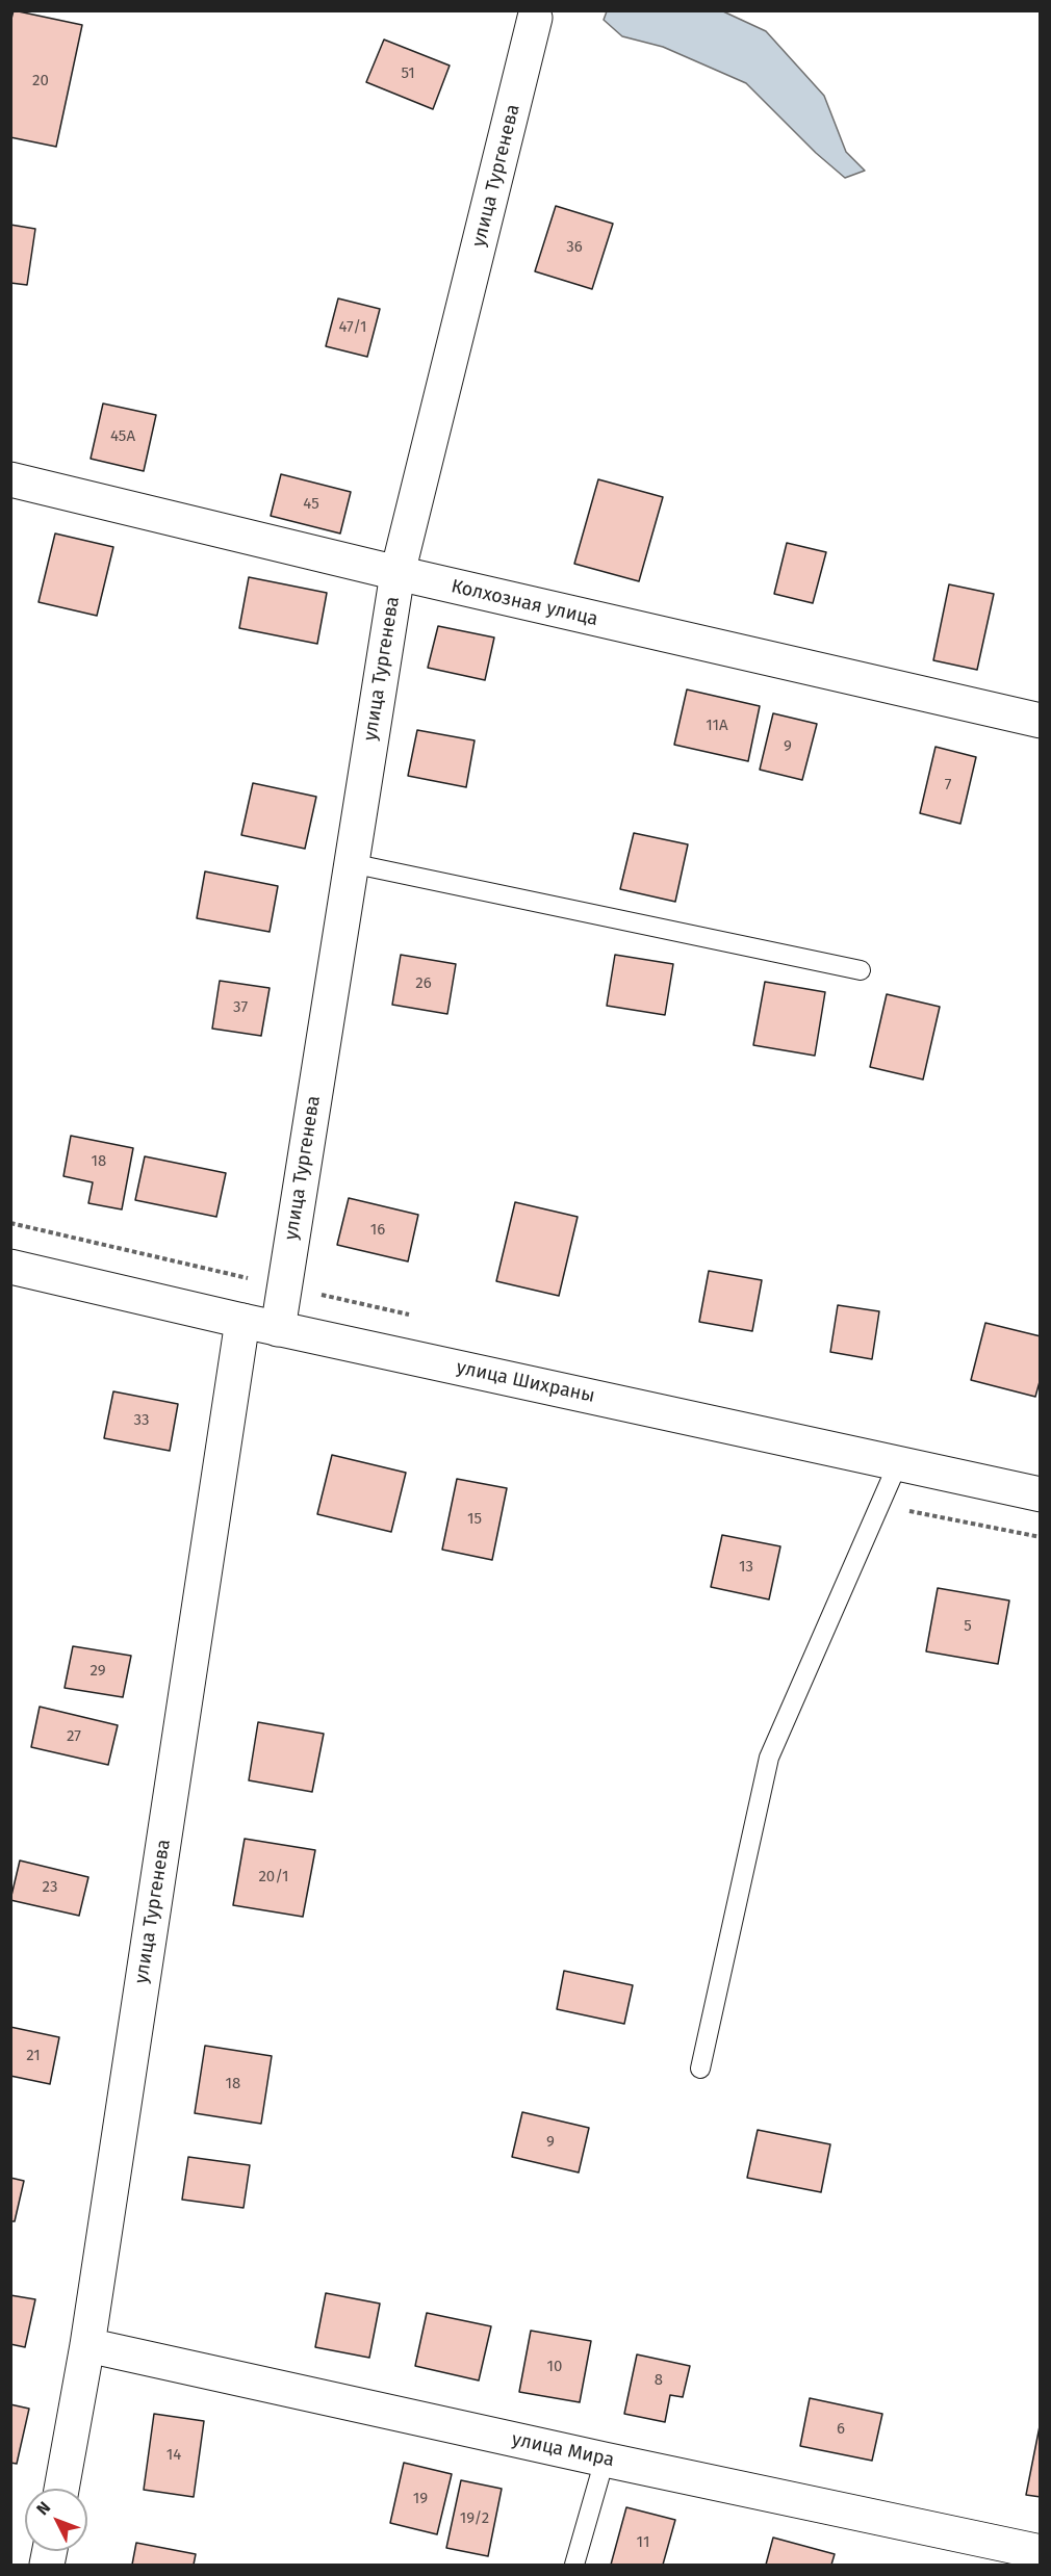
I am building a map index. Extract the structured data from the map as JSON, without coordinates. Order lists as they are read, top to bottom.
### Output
{
  "streets": {
    "street": [
      "улица Тургенева",
      "Колхозная улица",
      "улица Шихраны",
      "улица Мира"
    ]
  },
  "crossings": [
    ["улица Тургенева", "Колхозная улица"],
    ["улица Тургенева", "улица Шихраны"],
    ["улица Тургенева", "улица Мира"]
  ],
  "house_numbers": [
    "51",
    "20",
    "36",
    "47/1",
    "45А",
    "45",
    "11А",
    "9",
    "7",
    "26",
    "37",
    "18",
    "16",
    "33",
    "15",
    "13",
    "5",
    "29",
    "27",
    "20/1",
    "23",
    "21",
    "18",
    "9",
    "10",
    "8",
    "6",
    "14",
    "19",
    "19/2",
    "11"
  ],
  "north": "top left"
}
